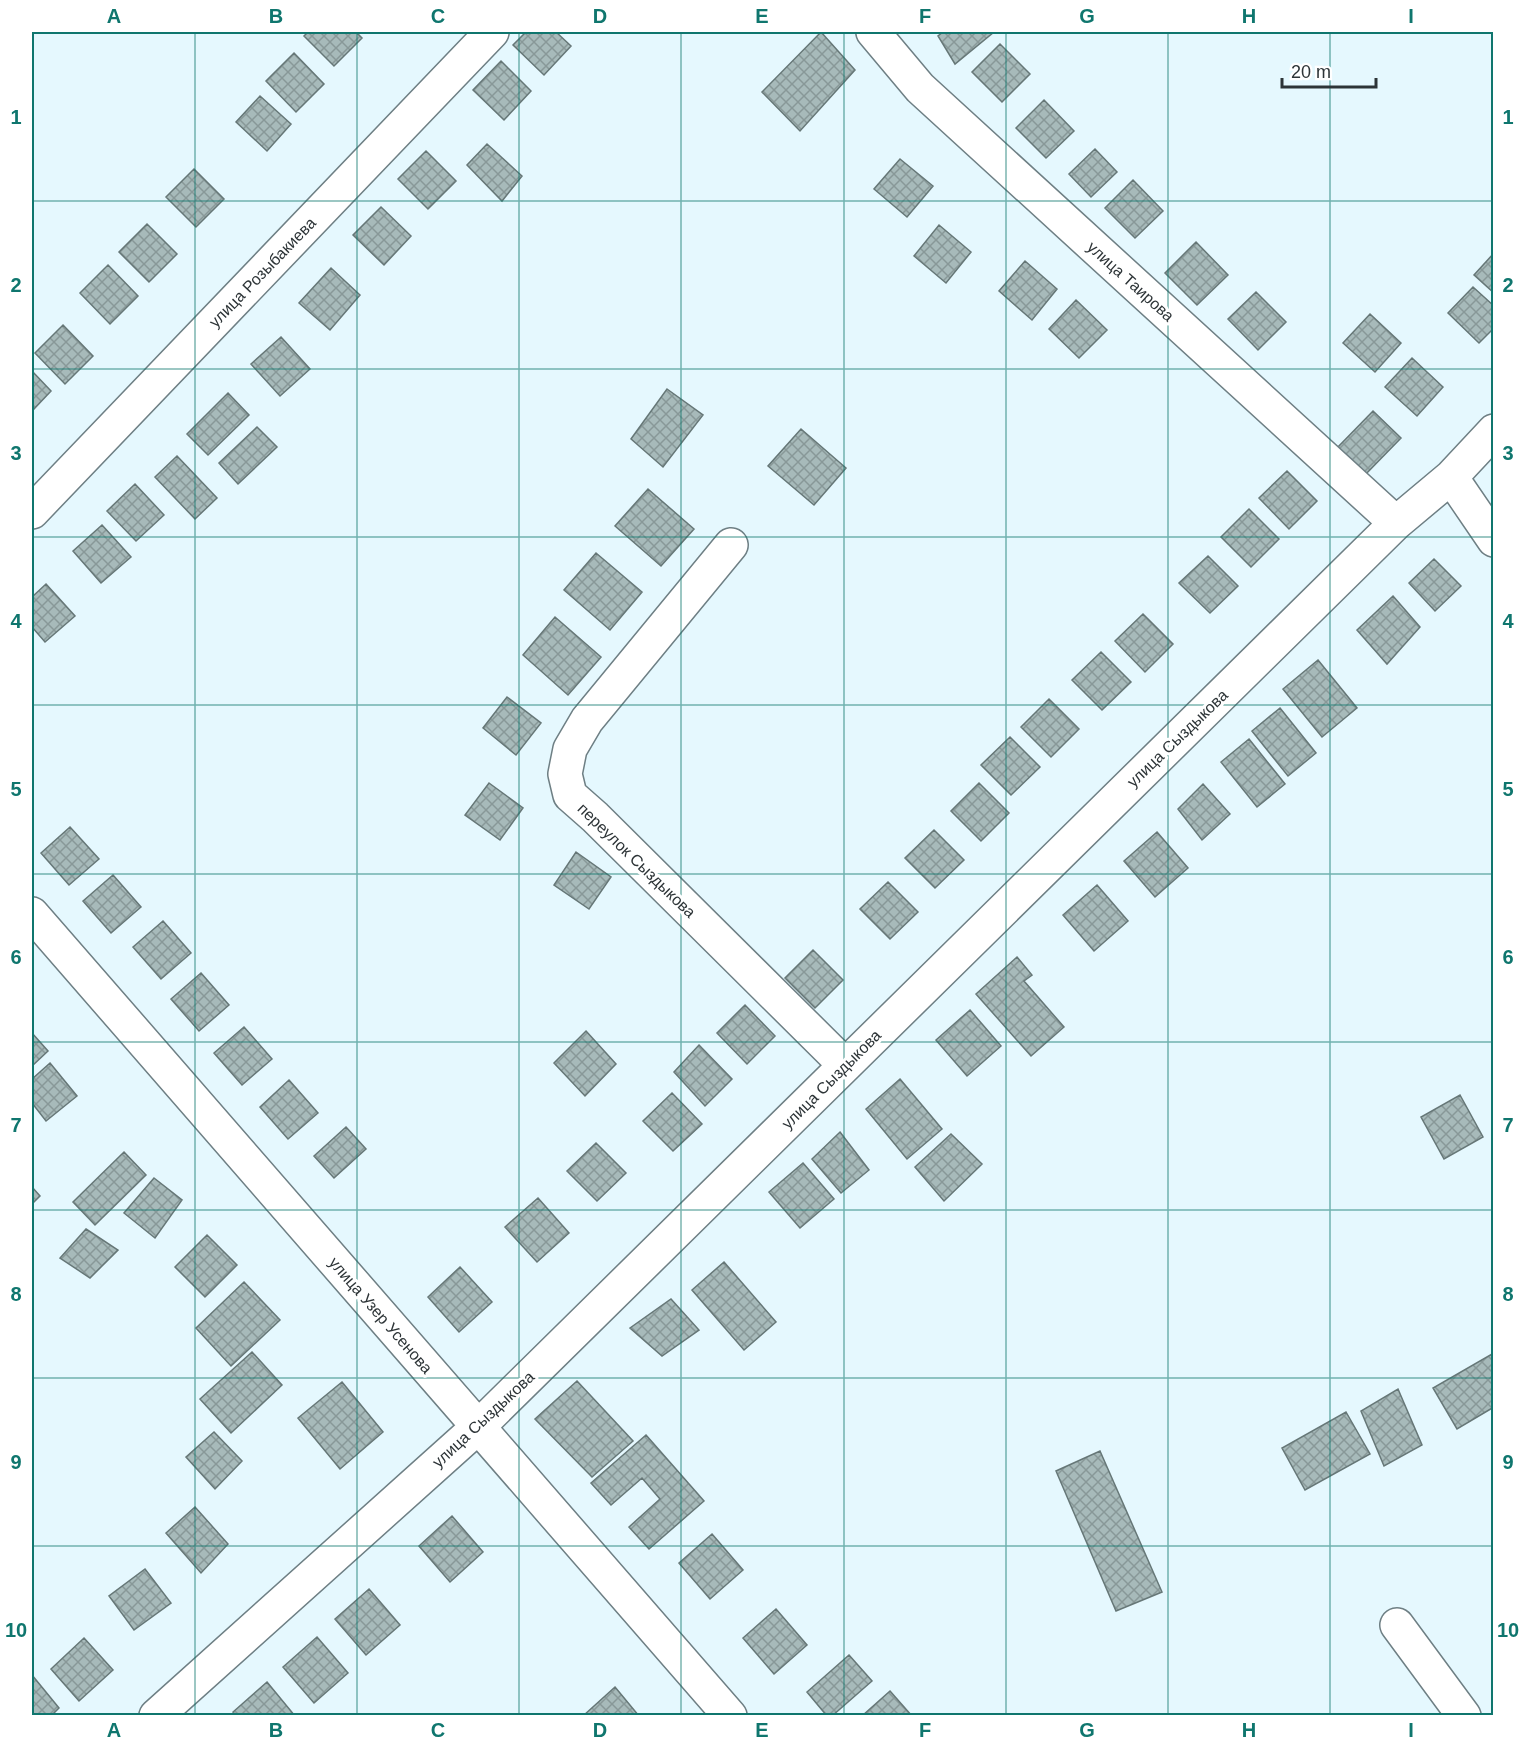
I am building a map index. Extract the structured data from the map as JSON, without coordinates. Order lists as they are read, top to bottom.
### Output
{
  "streets": {
    "street": [
      "улица Розыбакиева",
      "улица Таирова",
      "улица Сыздыкова",
      "переулок Сыздыкова",
      "улица Узер Усенова"
    ]
  },
  "crossings": [
    ["улица Таирова", "улица Сыздыкова"],
    ["улица Сыздыкова", "переулок Сыздыкова"],
    ["улица Сыздыкова", "улица Узер Усенова"]
  ],
  "scale_bar": "20 m",
  "grid": {
    "columns": [
      "A",
      "B",
      "C",
      "D",
      "E",
      "F",
      "G",
      "H",
      "I"
    ],
    "rows": [
      "1",
      "2",
      "3",
      "4",
      "5",
      "6",
      "7",
      "8",
      "9",
      "10"
    ]
  }
}
